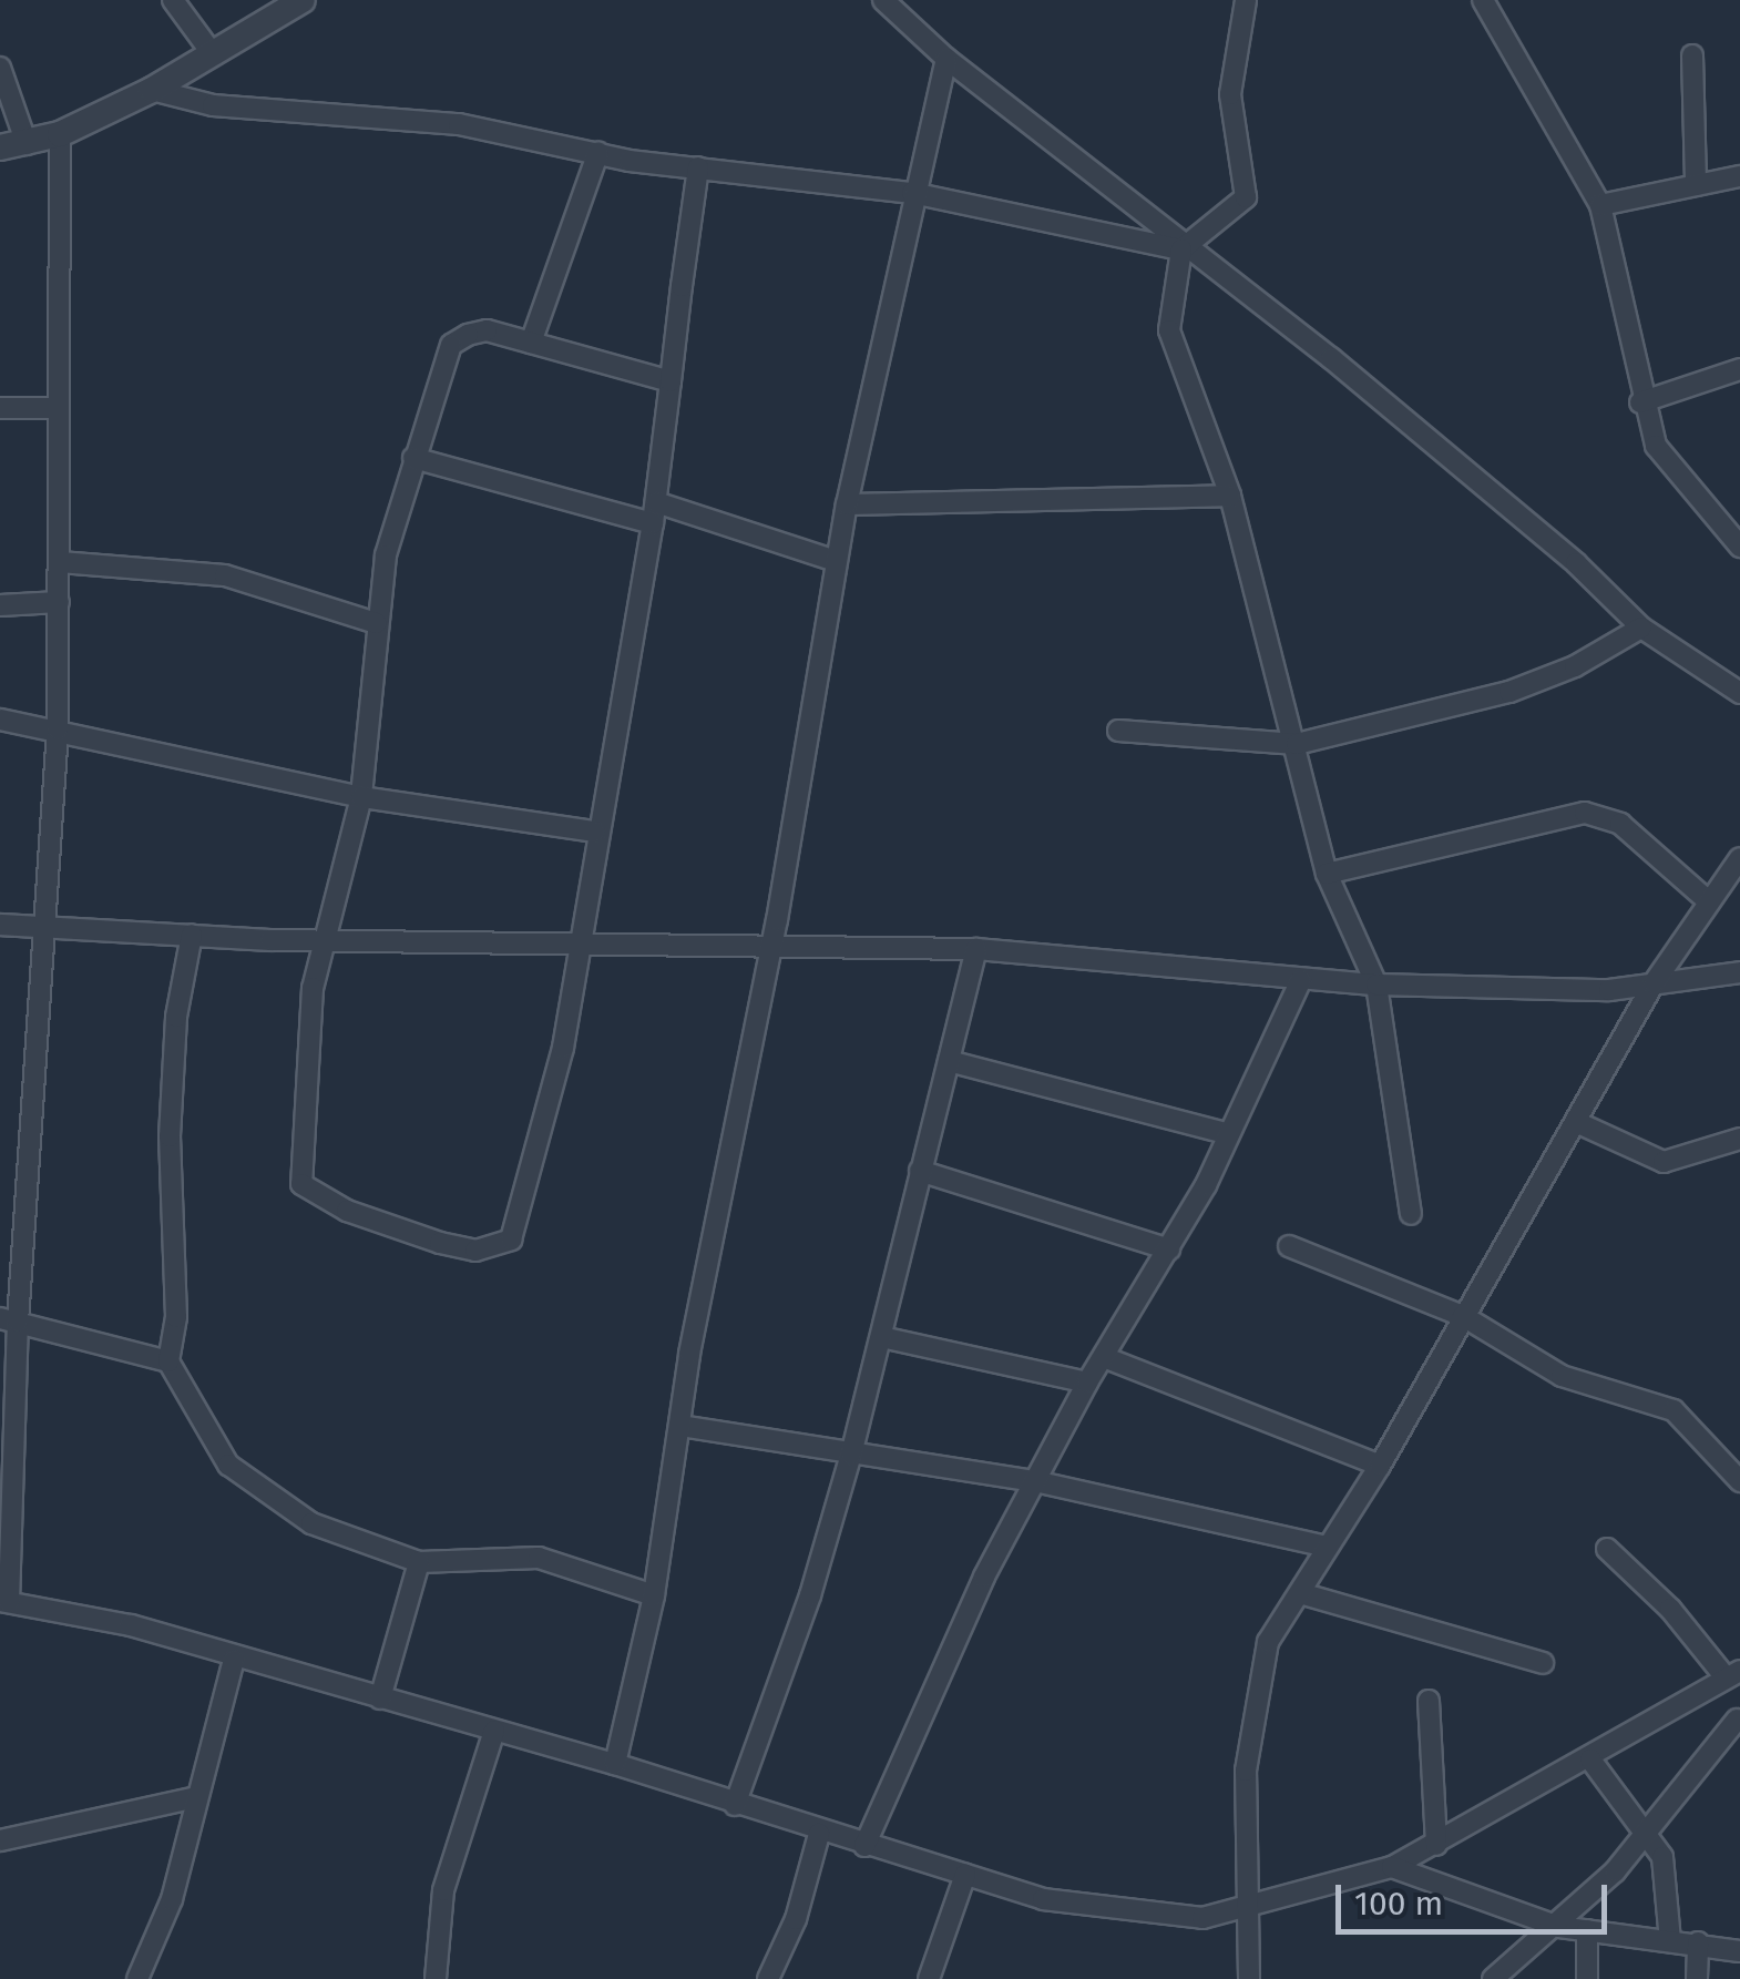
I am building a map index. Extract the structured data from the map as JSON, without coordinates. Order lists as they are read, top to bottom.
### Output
{
  "scale_bar": "100 m"
}
